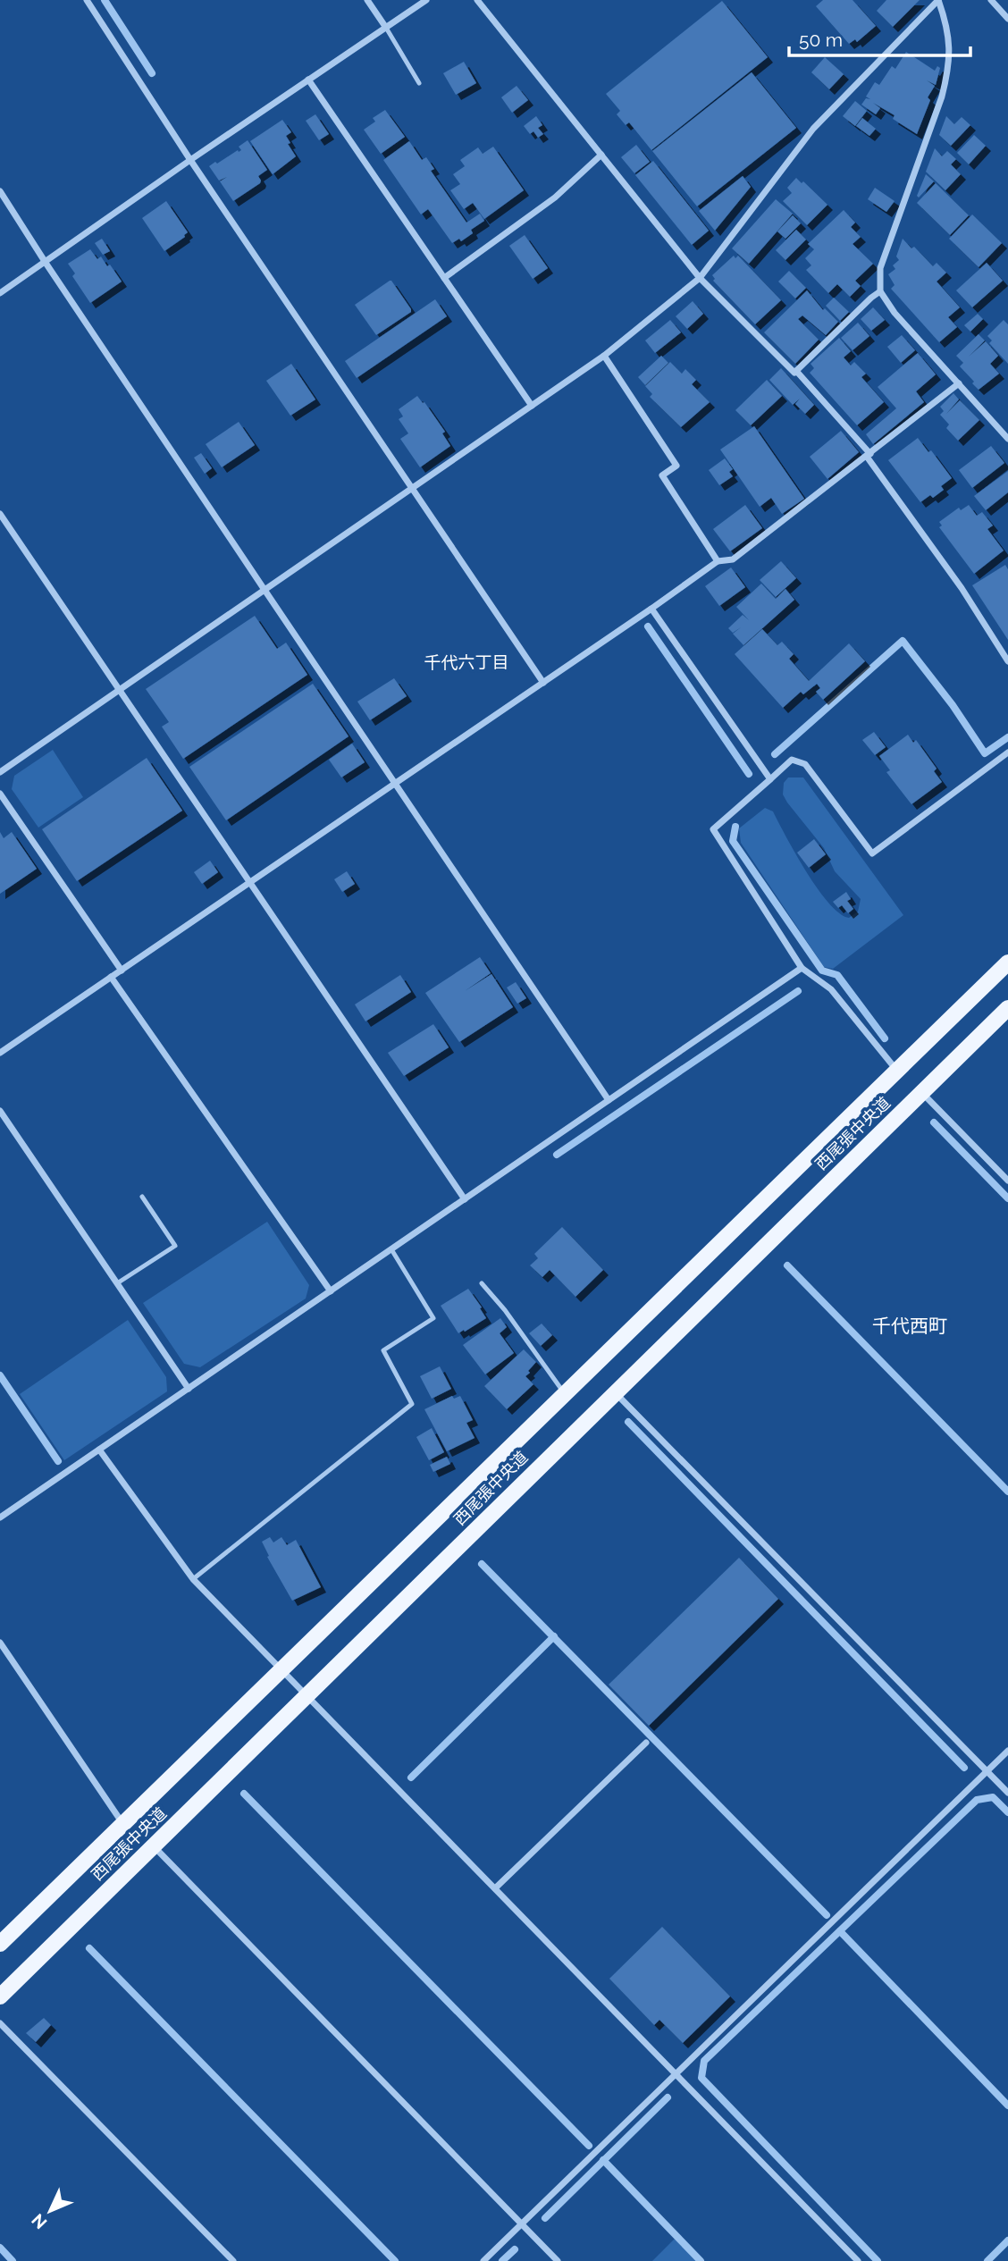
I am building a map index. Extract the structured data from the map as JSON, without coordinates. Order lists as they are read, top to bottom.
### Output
{
  "streets": {
    "main road": ["西尾張中央道"]
  },
  "districts": ["千代六丁目", "千代西町"],
  "scale_bar": "50 m",
  "north": "bottom left"
}
